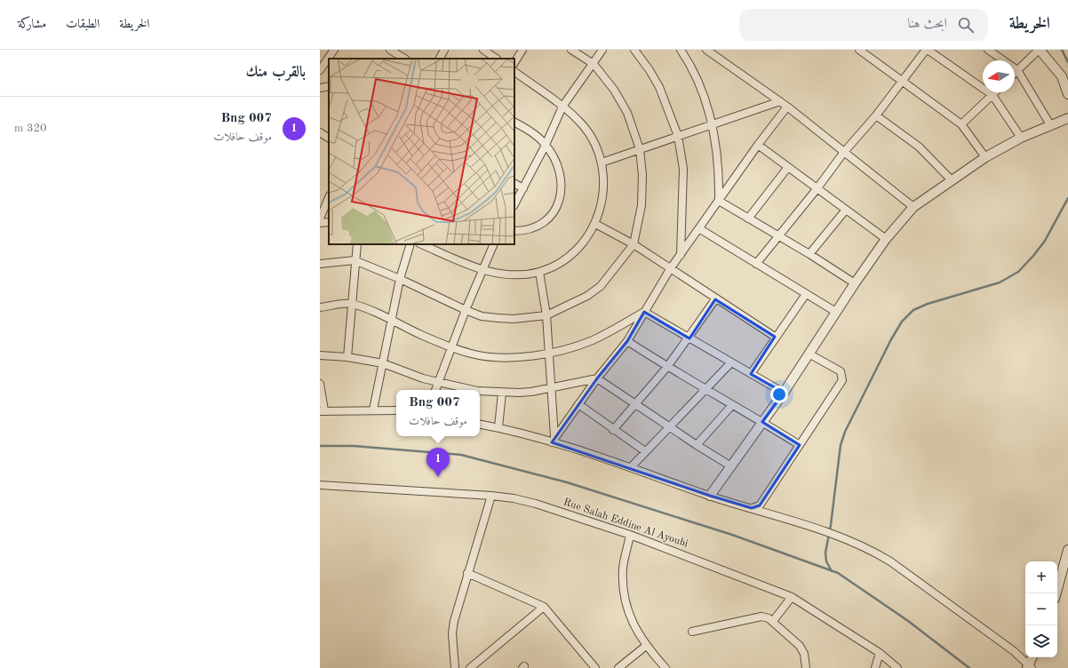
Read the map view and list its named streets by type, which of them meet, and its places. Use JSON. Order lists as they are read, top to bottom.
{
  "streets": {
    "street": ["Rue Salah Eddine Al Ayoubi"]
  },
  "north": "left",
  "page": {
    "header": "الخريطة",
    "search": "ابحث هنا",
    "nav": ["الخريطة", "الطبقات", "مشاركة"],
    "heading": "بالقرب منك",
    "list": [
      {
        "mark": "1",
        "name": "Bng 007",
        "note": "موقف حافلات",
        "value": "320 m"
      }
    ],
    "popup": ["Bng 007", "موقف حافلات"],
    "pins": "1",
    "map_buttons": ["+", "−"]
  }
}
